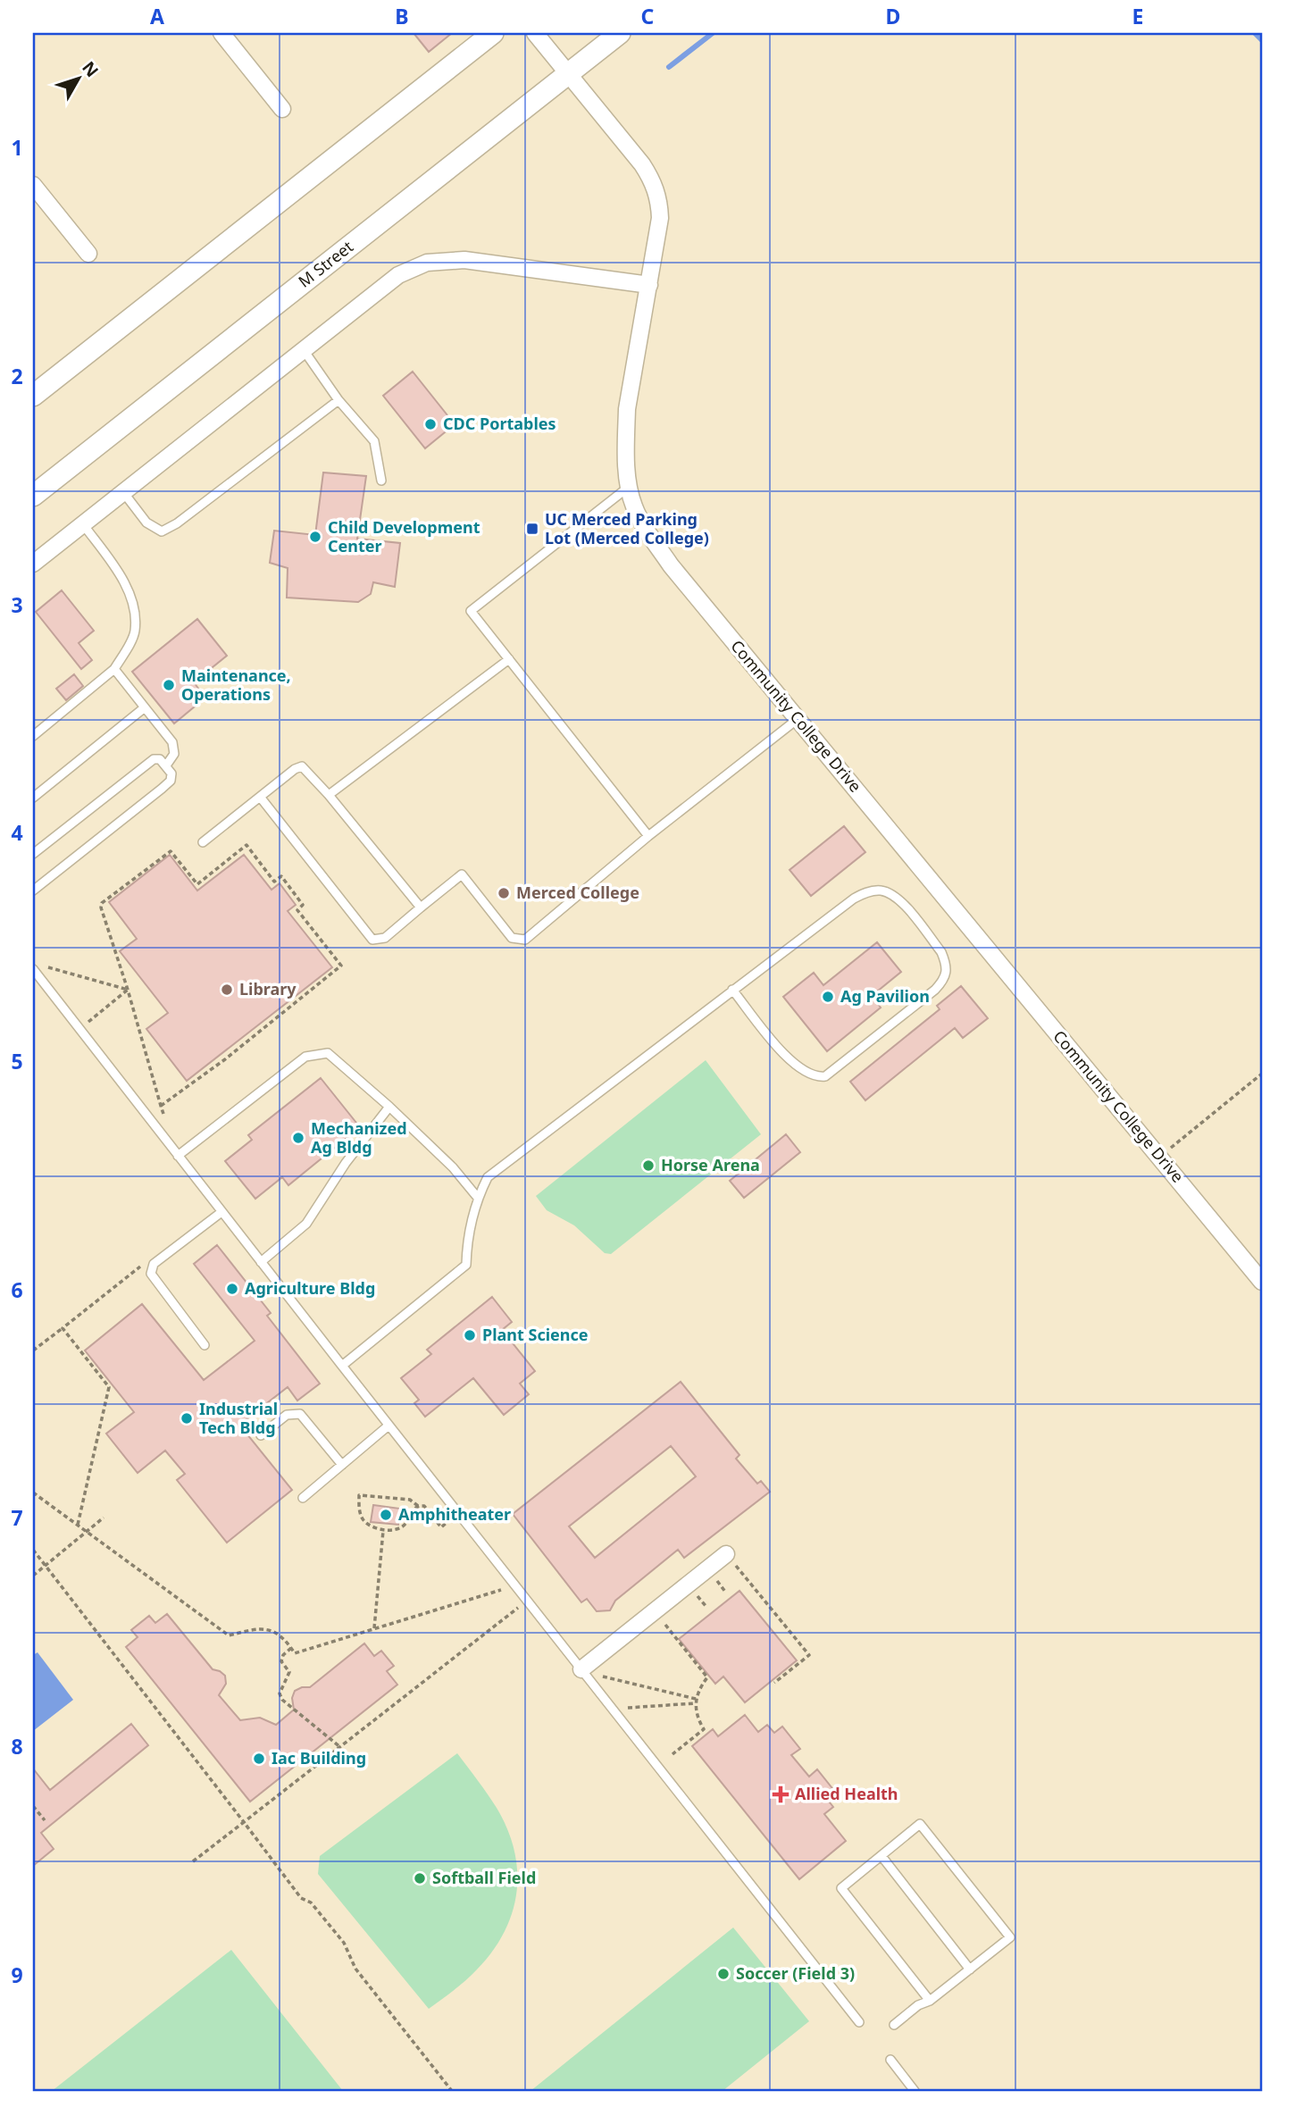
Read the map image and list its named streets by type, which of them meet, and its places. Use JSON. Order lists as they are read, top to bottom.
{
  "streets": {
    "street": ["M Street", "Community College Drive"]
  },
  "crossings": [
    ["M Street", "Community College Drive"]
  ],
  "places": {
    "other": [
      "CDC Portables",
      "Child Development Center",
      "Maintenance, Operations",
      "Merced College",
      "Library",
      "Ag Pavilion",
      "Mechanized Ag Bldg",
      "Horse Arena",
      "Agriculture Bldg",
      "Plant Science",
      "Industrial Tech Bldg",
      "Amphitheater",
      "Iac Building",
      "Softball Field",
      "Soccer (Field 3)"
    ],
    "transit": ["UC Merced Parking Lot (Merced College)"],
    "health": ["Allied Health"]
  },
  "north": "top right",
  "grid": {
    "columns": [
      "A",
      "B",
      "C",
      "D",
      "E"
    ],
    "rows": [
      "1",
      "2",
      "3",
      "4",
      "5",
      "6",
      "7",
      "8",
      "9"
    ]
  }
}
